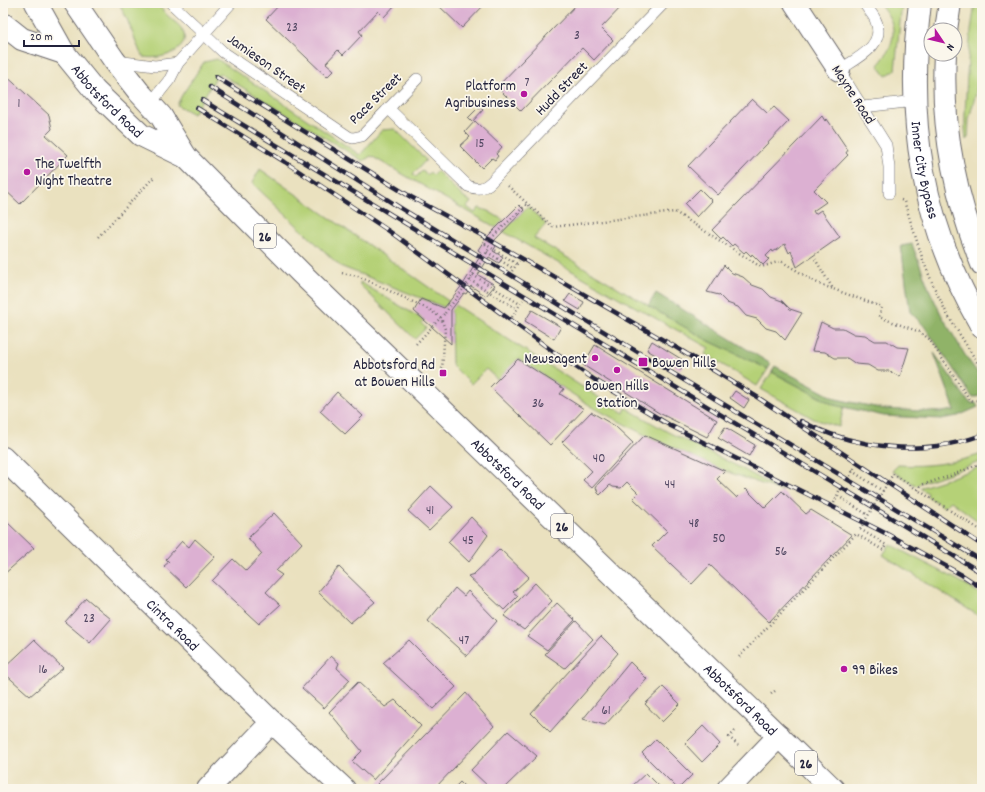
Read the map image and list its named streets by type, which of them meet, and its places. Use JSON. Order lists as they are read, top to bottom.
{
  "streets": {
    "main road": [
      "Mayne Road",
      "Abbotsford Road",
      "Inner City Bypass",
      "26",
      "Cintra Road"
    ],
    "lane": ["Jamieson Street", "Hudd Street", "Pace Street"]
  },
  "crossings": [
    ["Jamieson Street", "Pace Street"],
    ["Hudd Street", "Pace Street"]
  ],
  "places": {
    "other": [
      "Platform Agribusiness",
      "The Twelfth Night Theatre",
      "Newsagent",
      "Bowen Hills Station",
      "99 Bikes"
    ],
    "transit": ["Bowen Hills", "Abbotsford Rd at Bowen Hills"]
  },
  "house_numbers": [
    "23",
    "3",
    "7",
    "1",
    "15",
    "36",
    "40",
    "44",
    "41",
    "48",
    "50",
    "45",
    "56",
    "23",
    "47",
    "16",
    "61"
  ],
  "scale_bar": "20 m",
  "north": "bottom right"
}
